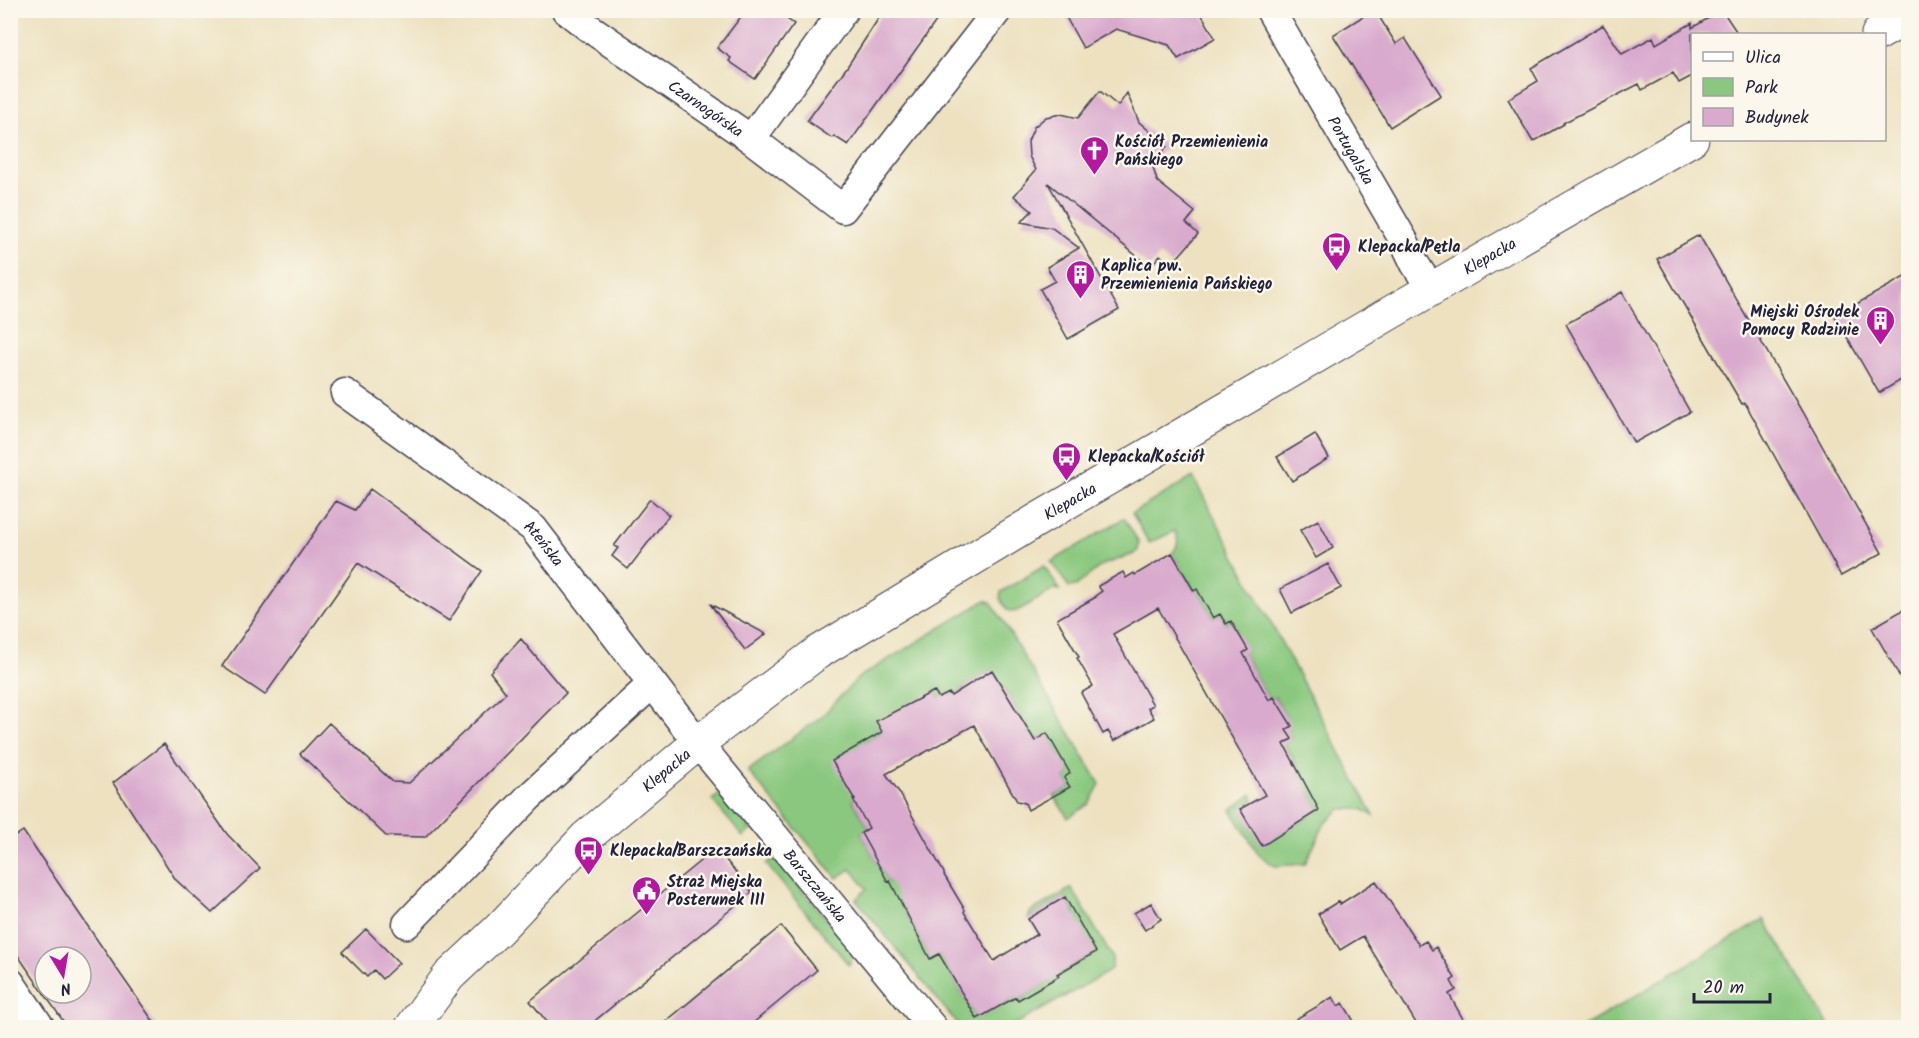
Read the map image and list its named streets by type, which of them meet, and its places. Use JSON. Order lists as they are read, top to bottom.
{
  "streets": {
    "street": [
      "Czarnogórska",
      "Portugalska",
      "Klepacka",
      "Ateńska",
      "Barszczańska"
    ]
  },
  "crossings": [
    ["Portugalska", "Klepacka"],
    ["Klepacka", "Ateńska"],
    ["Klepacka", "Barszczańska"],
    ["Ateńska", "Barszczańska"]
  ],
  "places": {
    "church": ["Kościół Przemienienia Pańskiego"],
    "bus stop": ["Klepacka/Pętla", "Klepacka/Kościół", "Klepacka/Barszczańska"],
    "building": ["Kaplica pw. Przemienienia Pańskiego", "Miejski Ośrodek Pomocy Rodzinie"],
    "public building": ["Straż Miejska Posterunek III"]
  },
  "legend": ["Ulica", "Park", "Budynek"],
  "scale_bar": "20 m",
  "north": "bottom"
}
